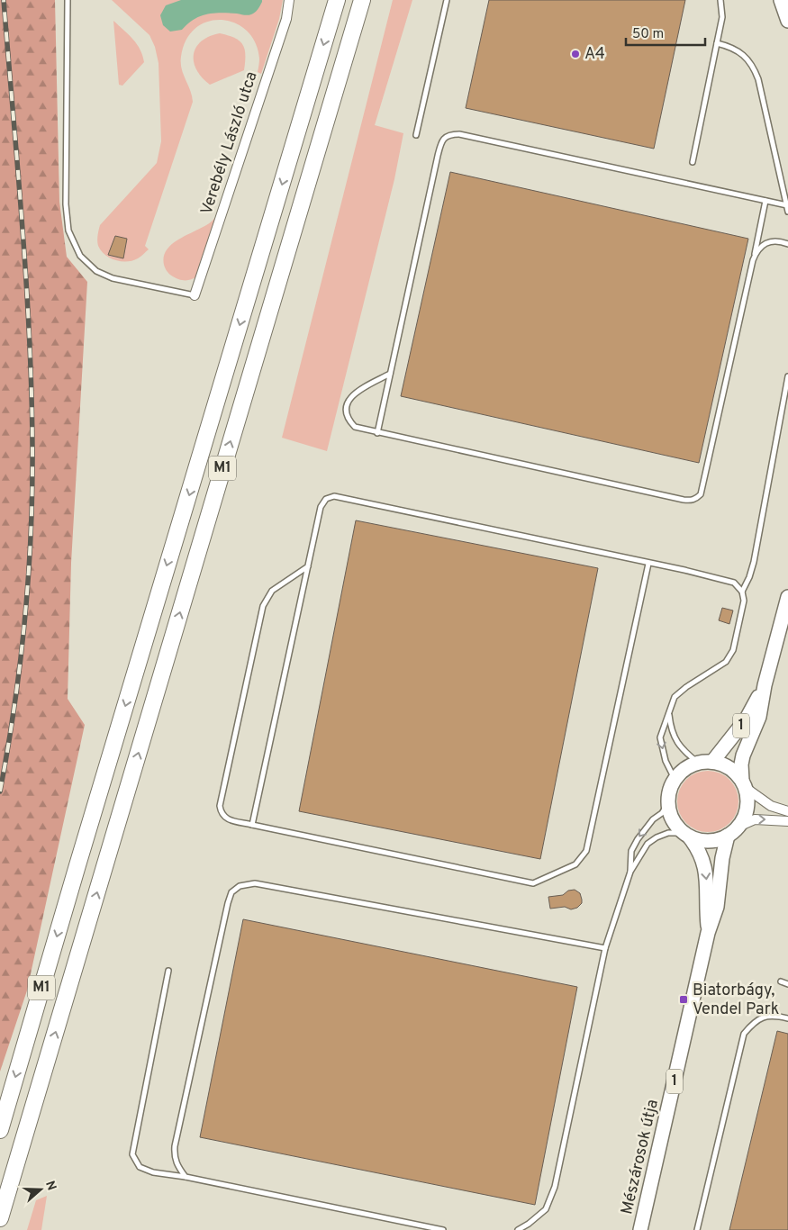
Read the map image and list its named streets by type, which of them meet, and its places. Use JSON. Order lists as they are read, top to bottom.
{
  "streets": {
    "highway": ["M1"],
    "main road": ["1", "Mészárosok útja"],
    "street": ["Verebély László utca"]
  },
  "places": {
    "other": ["A4"],
    "transit": ["Biatorbágy, Vendel Park"]
  },
  "scale_bar": "50 m",
  "north": "right"
}
